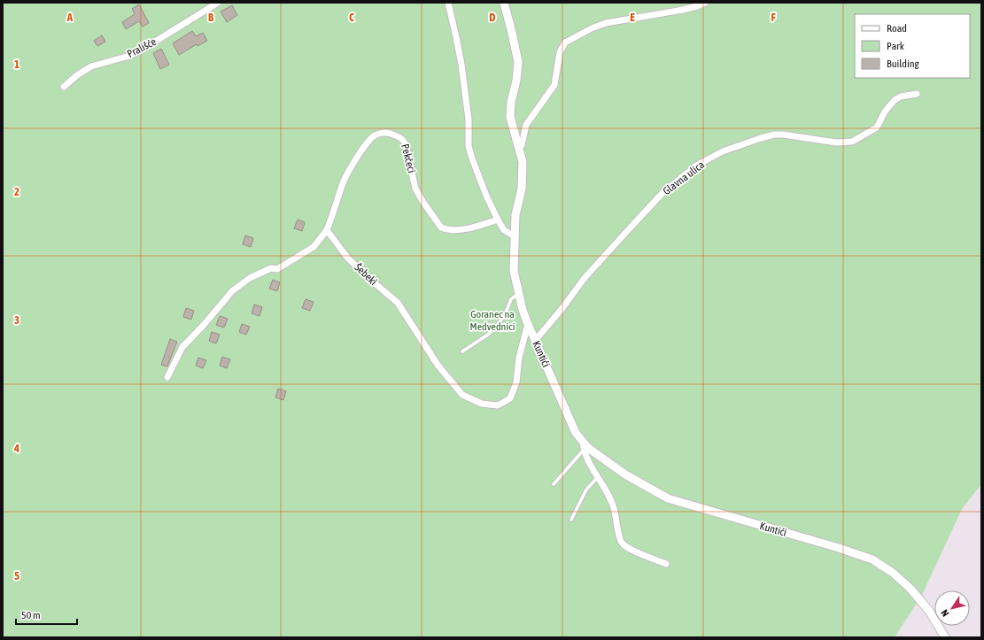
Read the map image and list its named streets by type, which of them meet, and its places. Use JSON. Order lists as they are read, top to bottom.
{
  "streets": {
    "street": [
      "Prališće",
      "Pekčeci",
      "Glavna ulica",
      "Šebeki",
      "Kuntići"
    ]
  },
  "crossings": [
    ["Pekčeci", "Šebeki"],
    ["Glavna ulica", "Kuntići"],
    ["Šebeki", "Kuntići"]
  ],
  "parks": ["Goranec na Medvednici"],
  "legend": ["Road", "Park", "Building"],
  "scale_bar": "50 m",
  "north": "bottom left",
  "grid": {
    "columns": [
      "A",
      "B",
      "C",
      "D",
      "E",
      "F"
    ],
    "rows": [
      "1",
      "2",
      "3",
      "4",
      "5"
    ]
  }
}
